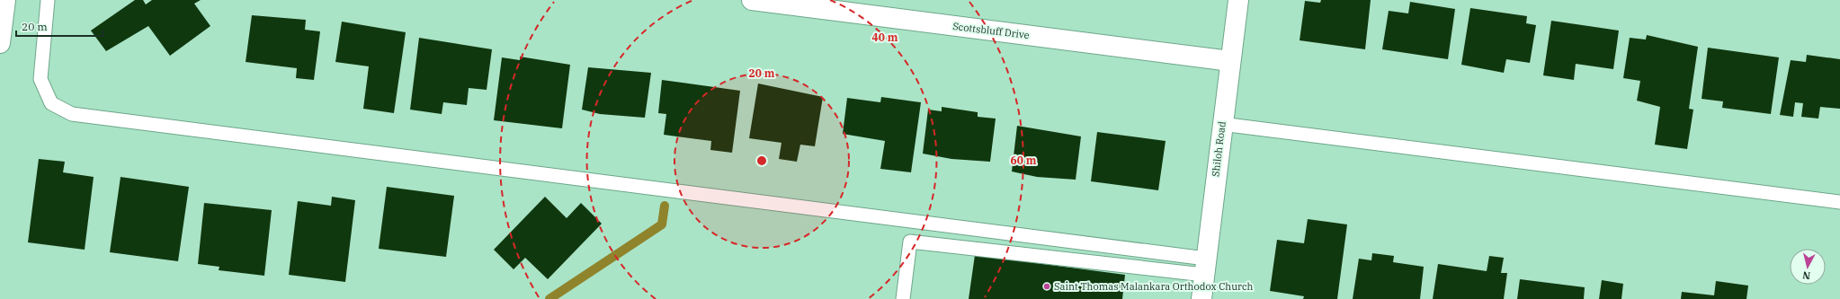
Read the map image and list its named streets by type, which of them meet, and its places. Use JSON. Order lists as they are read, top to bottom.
{
  "streets": {
    "street": ["Scottsbluff Drive", "Shiloh Road"]
  },
  "crossings": [
    ["Scottsbluff Drive", "Shiloh Road"]
  ],
  "places": ["Saint Thomas Malankara Orthodox Church"],
  "scale_bar": "20 m",
  "north": "bottom",
  "rings": ["40 m", "20 m", "60 m"]
}
